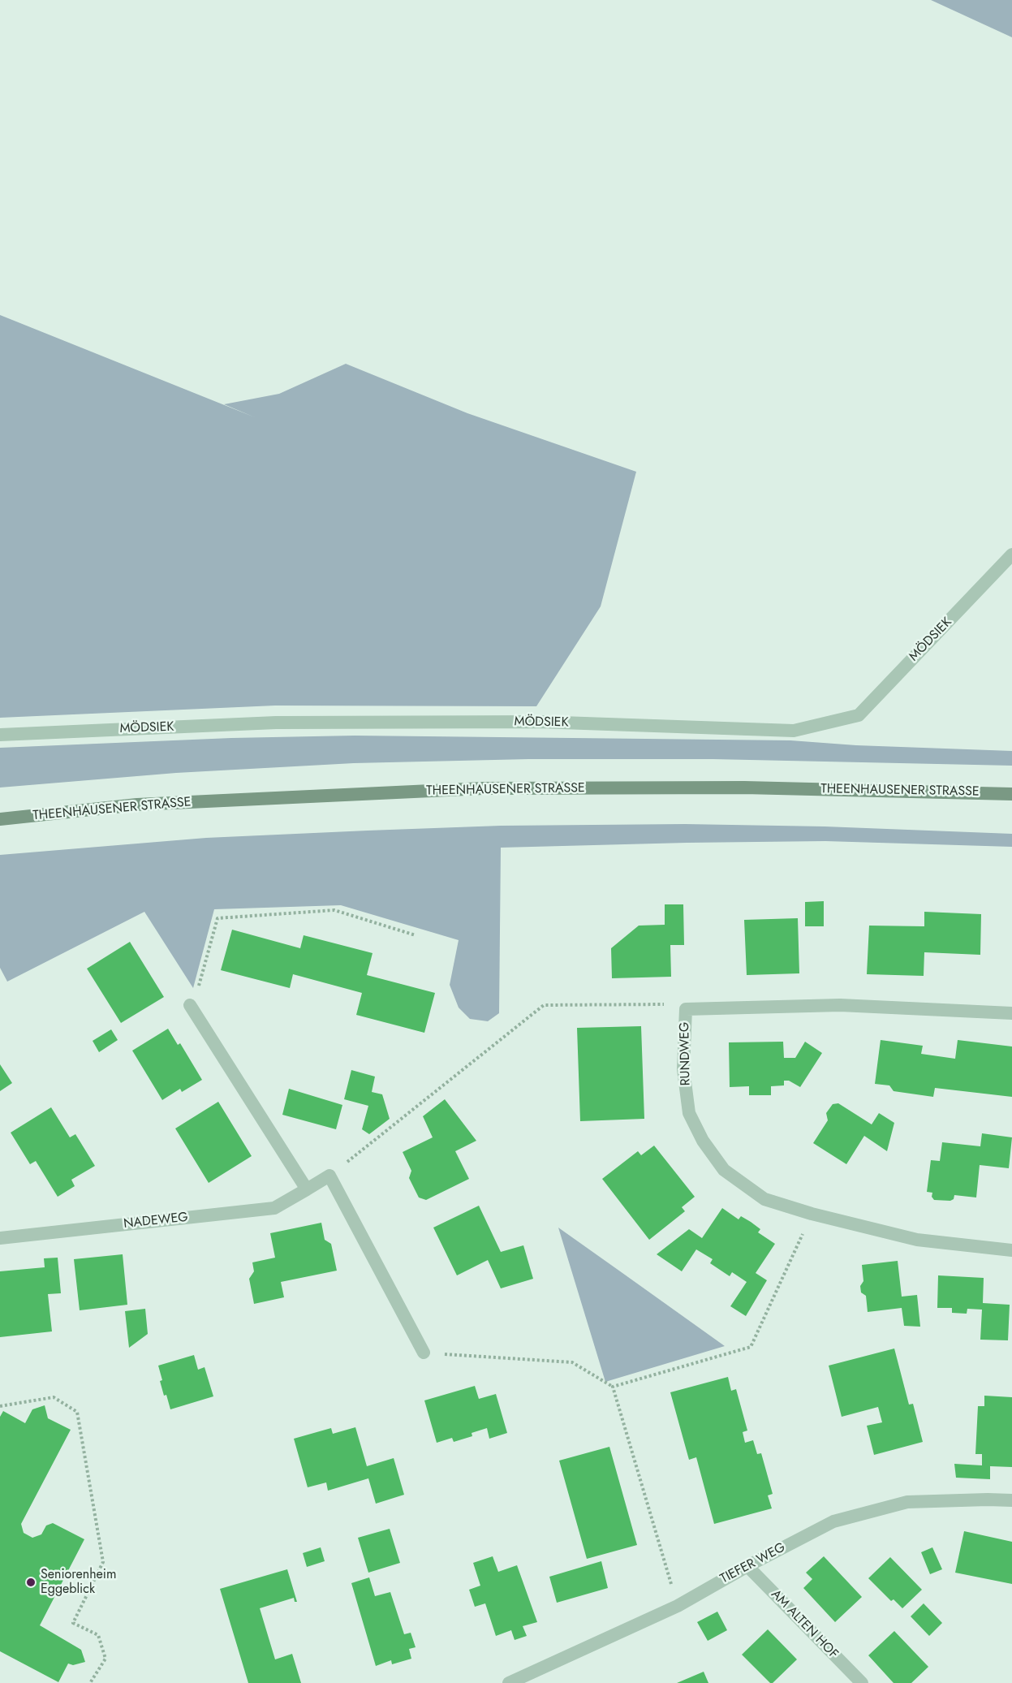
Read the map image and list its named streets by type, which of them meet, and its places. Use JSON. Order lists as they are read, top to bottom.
{
  "streets": {
    "main road": ["THEENHAUSENER STRASSE"],
    "street": [
      "MÖDSIEK",
      "RUNDWEG",
      "NADEWEG",
      "TIEFER WEG",
      "AM ALTEN HOF"
    ]
  },
  "crossings": [
    ["TIEFER WEG", "AM ALTEN HOF"]
  ],
  "places": ["Seniorenheim Eggeblick"]
}
